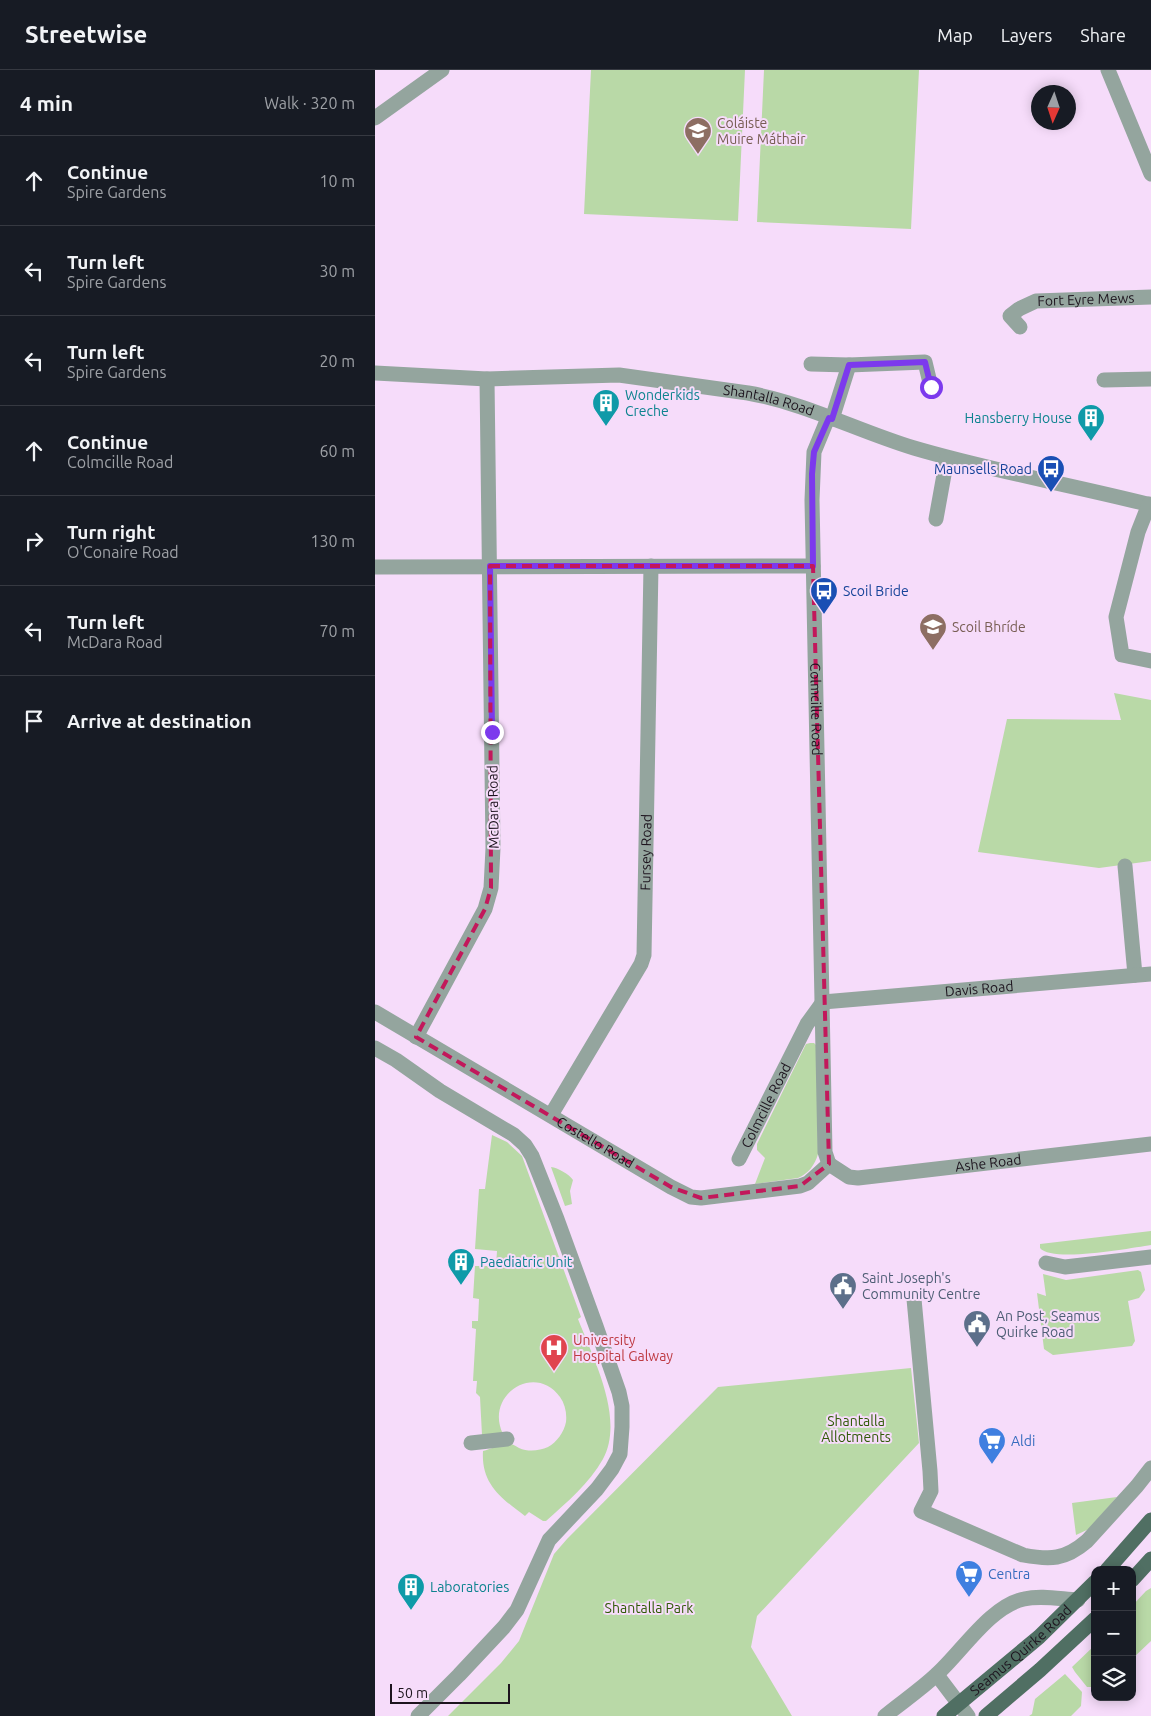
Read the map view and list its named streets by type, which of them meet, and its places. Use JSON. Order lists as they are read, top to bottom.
{
  "streets": {
    "main road": ["Seamus Quirke Road"],
    "street": [
      "Fort Eyre Mews",
      "Shantalla Road",
      "Colmcille Road",
      "McDara Road",
      "Fursey Road",
      "Davis Road",
      "Costello Road",
      "Ashe Road"
    ]
  },
  "crossings": [
    ["Shantalla Road", "Colmcille Road"],
    ["Shantalla Road", "McDara Road"],
    ["Colmcille Road", "Davis Road"],
    ["Colmcille Road", "Costello Road"],
    ["Colmcille Road", "Ashe Road"],
    ["McDara Road", "Costello Road"],
    ["Fursey Road", "Costello Road"],
    ["Costello Road", "Ashe Road"]
  ],
  "parks": ["Shantalla Allotments", "Shantalla Park"],
  "places": {
    "school or university": ["Coláiste Muire Máthair", "Scoil Bhríde"],
    "building": [
      "Wonderkids Creche",
      "Hansberry House",
      "Paediatric Unit",
      "Laboratories"
    ],
    "bus stop": ["Maunsells Road", "Scoil Bride"],
    "public building": ["Saint Joseph's Community Centre", "An Post, Seamus Quirke Road"],
    "hospital": ["University Hospital Galway"],
    "supermarket": ["Aldi", "Centra"]
  },
  "scale_bar": "50 m",
  "north": "bottom",
  "page": {
    "header": "Streetwise",
    "nav": ["Map", "Layers", "Share"],
    "heading": ["4 min", "Walk · 320 m"],
    "list": [
      ["Continue", "Spire Gardens", "10 m"],
      ["Turn left", "Spire Gardens", "30 m"],
      ["Turn left", "Spire Gardens", "20 m"],
      ["Continue", "Colmcille Road", "60 m"],
      ["Turn right", "O'Conaire Road", "130 m"],
      ["Turn left", "McDara Road", "70 m"],
      "Arrive at destination"
    ],
    "map_buttons": ["+", "−"],
    "scale": "50 m"
  }
}
